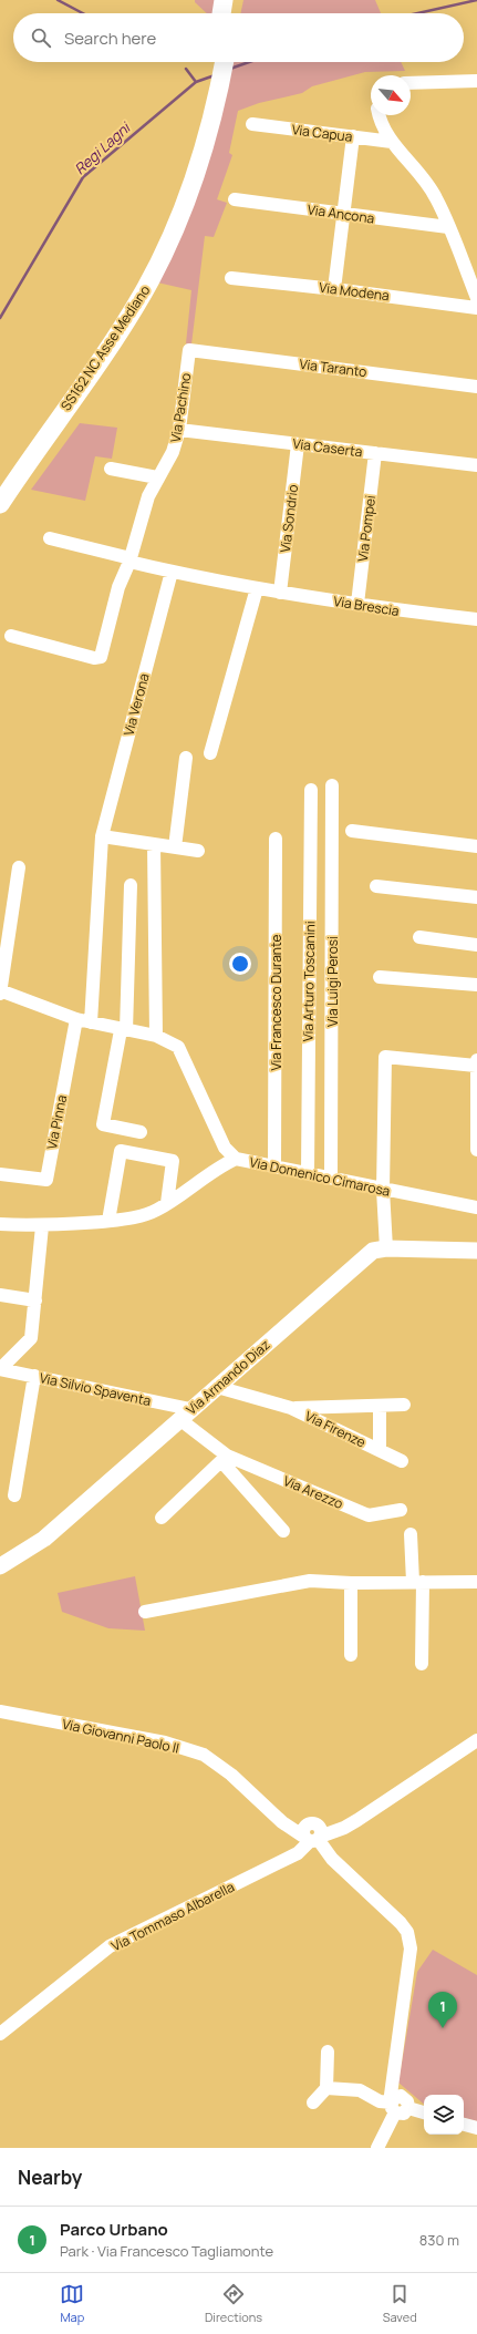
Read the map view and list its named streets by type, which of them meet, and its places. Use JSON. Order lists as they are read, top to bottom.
{
  "streets": {
    "highway": ["SS162 NC Asse Mediano"],
    "main road": ["Via Armando Diaz"],
    "street": [
      "Via Capua",
      "Via Ancona",
      "Via Modena",
      "Via Taranto",
      "Via Pachino",
      "Via Caserta",
      "Via Sondrio",
      "Via Pompei",
      "Via Brescia",
      "Via Verona",
      "Via Arturo Toscanini",
      "Via Luigi Perosi",
      "Via Francesco Durante",
      "Via Pinna",
      "Via Domenico Cimarosa",
      "Via Silvio Spaventa",
      "Via Firenze",
      "Via Arezzo",
      "Via Giovanni Paolo II",
      "Via Tommaso Albarella"
    ]
  },
  "crossings": [
    ["Via Taranto", "Via Pachino"],
    ["Via Pachino", "Via Caserta"],
    ["Via Pachino", "Via Brescia"],
    ["Via Caserta", "Via Sondrio"],
    ["Via Caserta", "Via Pompei"],
    ["Via Sondrio", "Via Brescia"],
    ["Via Pompei", "Via Brescia"],
    ["Via Brescia", "Via Verona"],
    ["Via Verona", "Via Domenico Cimarosa"],
    ["Via Arturo Toscanini", "Via Domenico Cimarosa"],
    ["Via Luigi Perosi", "Via Domenico Cimarosa"],
    ["Via Francesco Durante", "Via Domenico Cimarosa"],
    ["Via Pinna", "Via Domenico Cimarosa"],
    ["Via Armando Diaz", "Via Silvio Spaventa"],
    ["Via Armando Diaz", "Via Firenze"],
    ["Via Armando Diaz", "Via Arezzo"],
    ["Via Silvio Spaventa", "Via Arezzo"],
    ["Via Giovanni Paolo II", "Via Tommaso Albarella"]
  ],
  "water": ["Regi Lagni"],
  "north": "bottom right",
  "page": {
    "search": "Search here",
    "pins": "1",
    "heading": "Nearby",
    "list": [
      {
        "mark": "1",
        "name": "Parco Urbano",
        "note": "Park · Via Francesco Tagliamonte",
        "value": "830 m"
      }
    ],
    "nav": ["Map", "Directions", "Saved"]
  }
}
